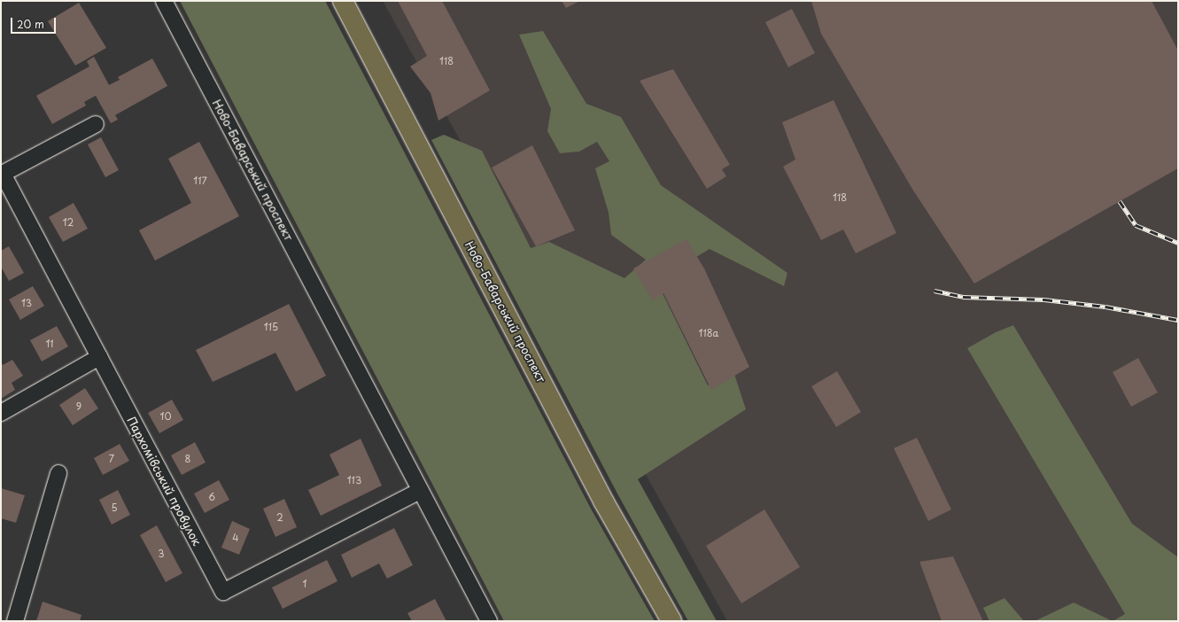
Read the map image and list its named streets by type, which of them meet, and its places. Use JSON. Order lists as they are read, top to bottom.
{
  "streets": {
    "main road": ["Ново-Баварський проспект"],
    "street": ["Пархомівський провулок"]
  },
  "crossings": [
    ["Ново-Баварський проспект", "Пархомівський провулок"]
  ],
  "house_numbers": [
    "118",
    "117",
    "118",
    "12",
    "13",
    "115",
    "118а",
    "11",
    "9",
    "10",
    "7",
    "8",
    "113",
    "6",
    "5",
    "2",
    "4",
    "3",
    "1"
  ],
  "scale_bar": "20 m"
}
